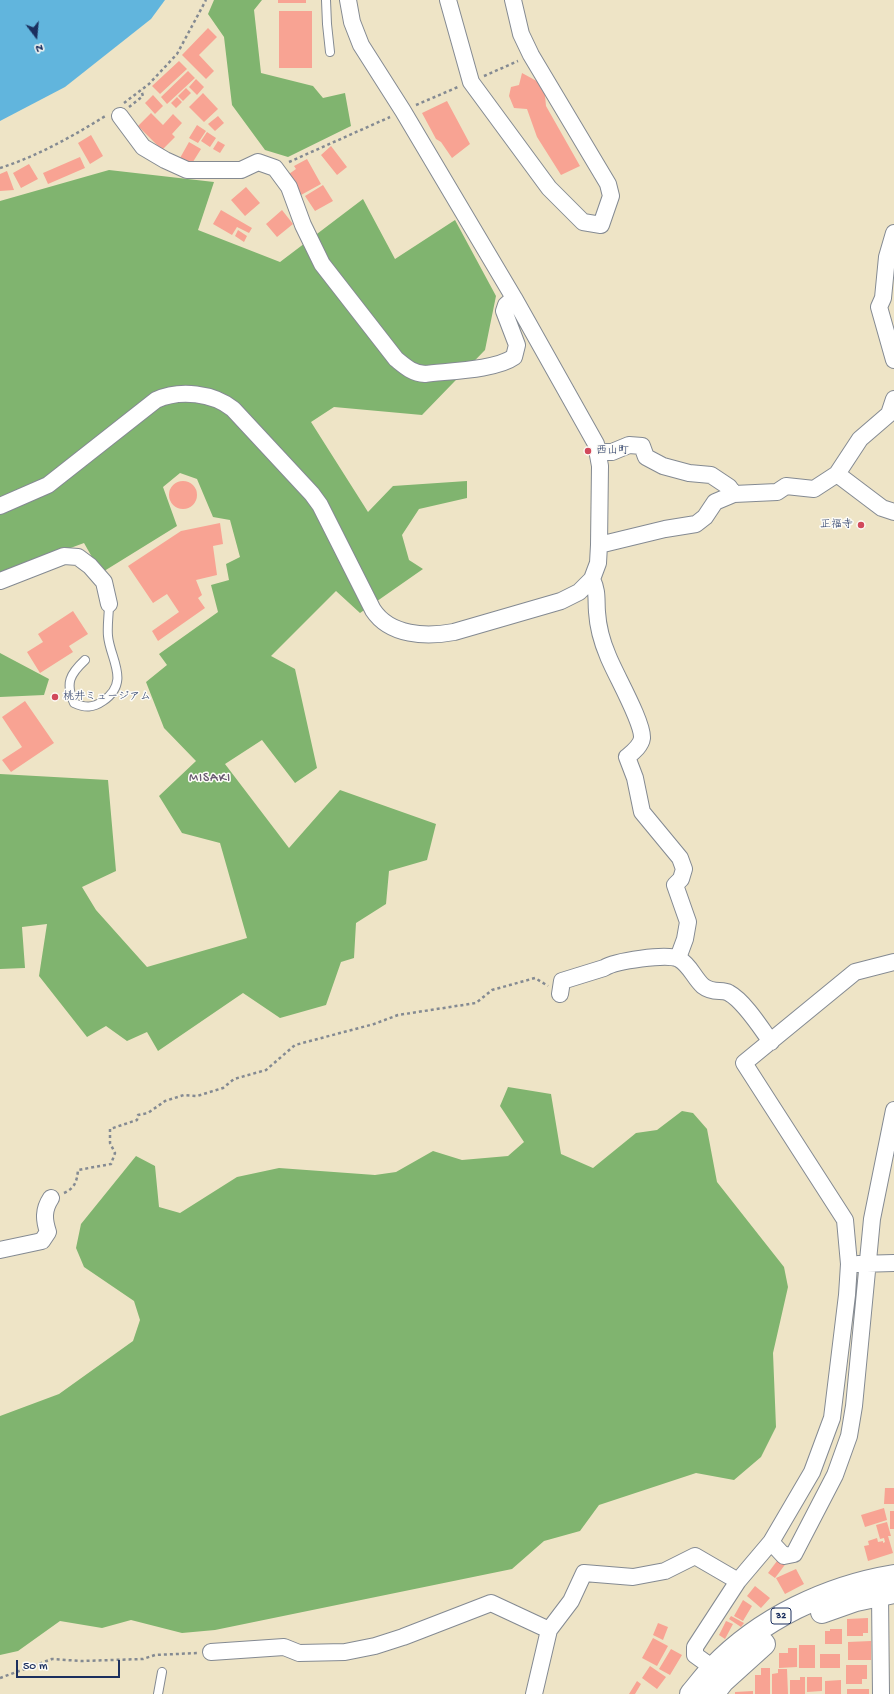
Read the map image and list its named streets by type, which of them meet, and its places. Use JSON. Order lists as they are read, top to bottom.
{
  "streets": {
    "main road": ["32"]
  },
  "districts": ["MISAKI"],
  "places": ["西山町", "正福寺", "桃井ミュージアム"],
  "scale_bar": "50 m",
  "north": "bottom"
}
